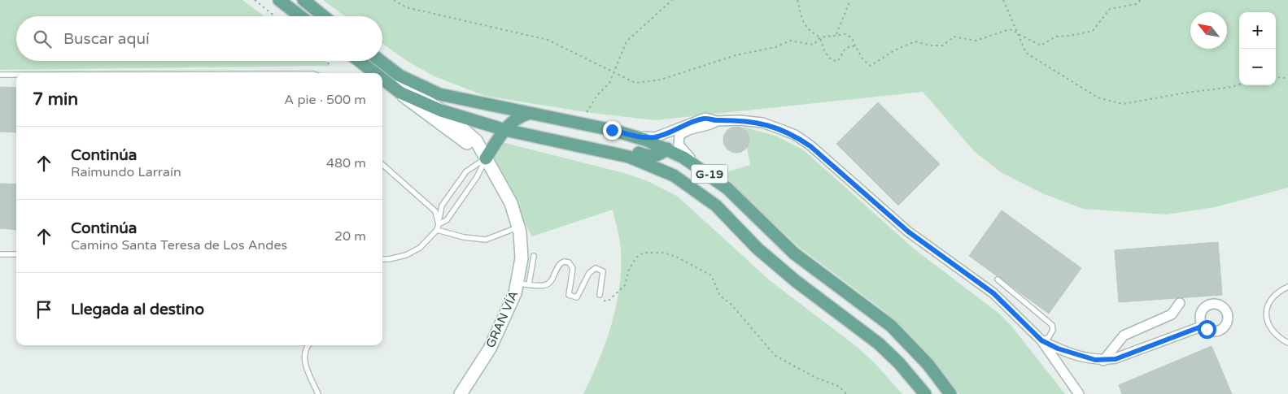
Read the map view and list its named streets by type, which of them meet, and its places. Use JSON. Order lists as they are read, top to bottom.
{
  "streets": {
    "main road": ["G-19", "GRAN VÍA"]
  },
  "crossings": [
    ["G-19", "GRAN VÍA"]
  ],
  "north": "top left",
  "page": {
    "map_buttons": ["+", "−"],
    "search": "Buscar aquí",
    "heading": ["7 min", "A pie · 500 m"],
    "list": [
      ["Continúa", "Raimundo Larraín", "480 m"],
      ["Continúa", "Camino Santa Teresa de Los Andes", "20 m"],
      "Llegada al destino"
    ]
  }
}
